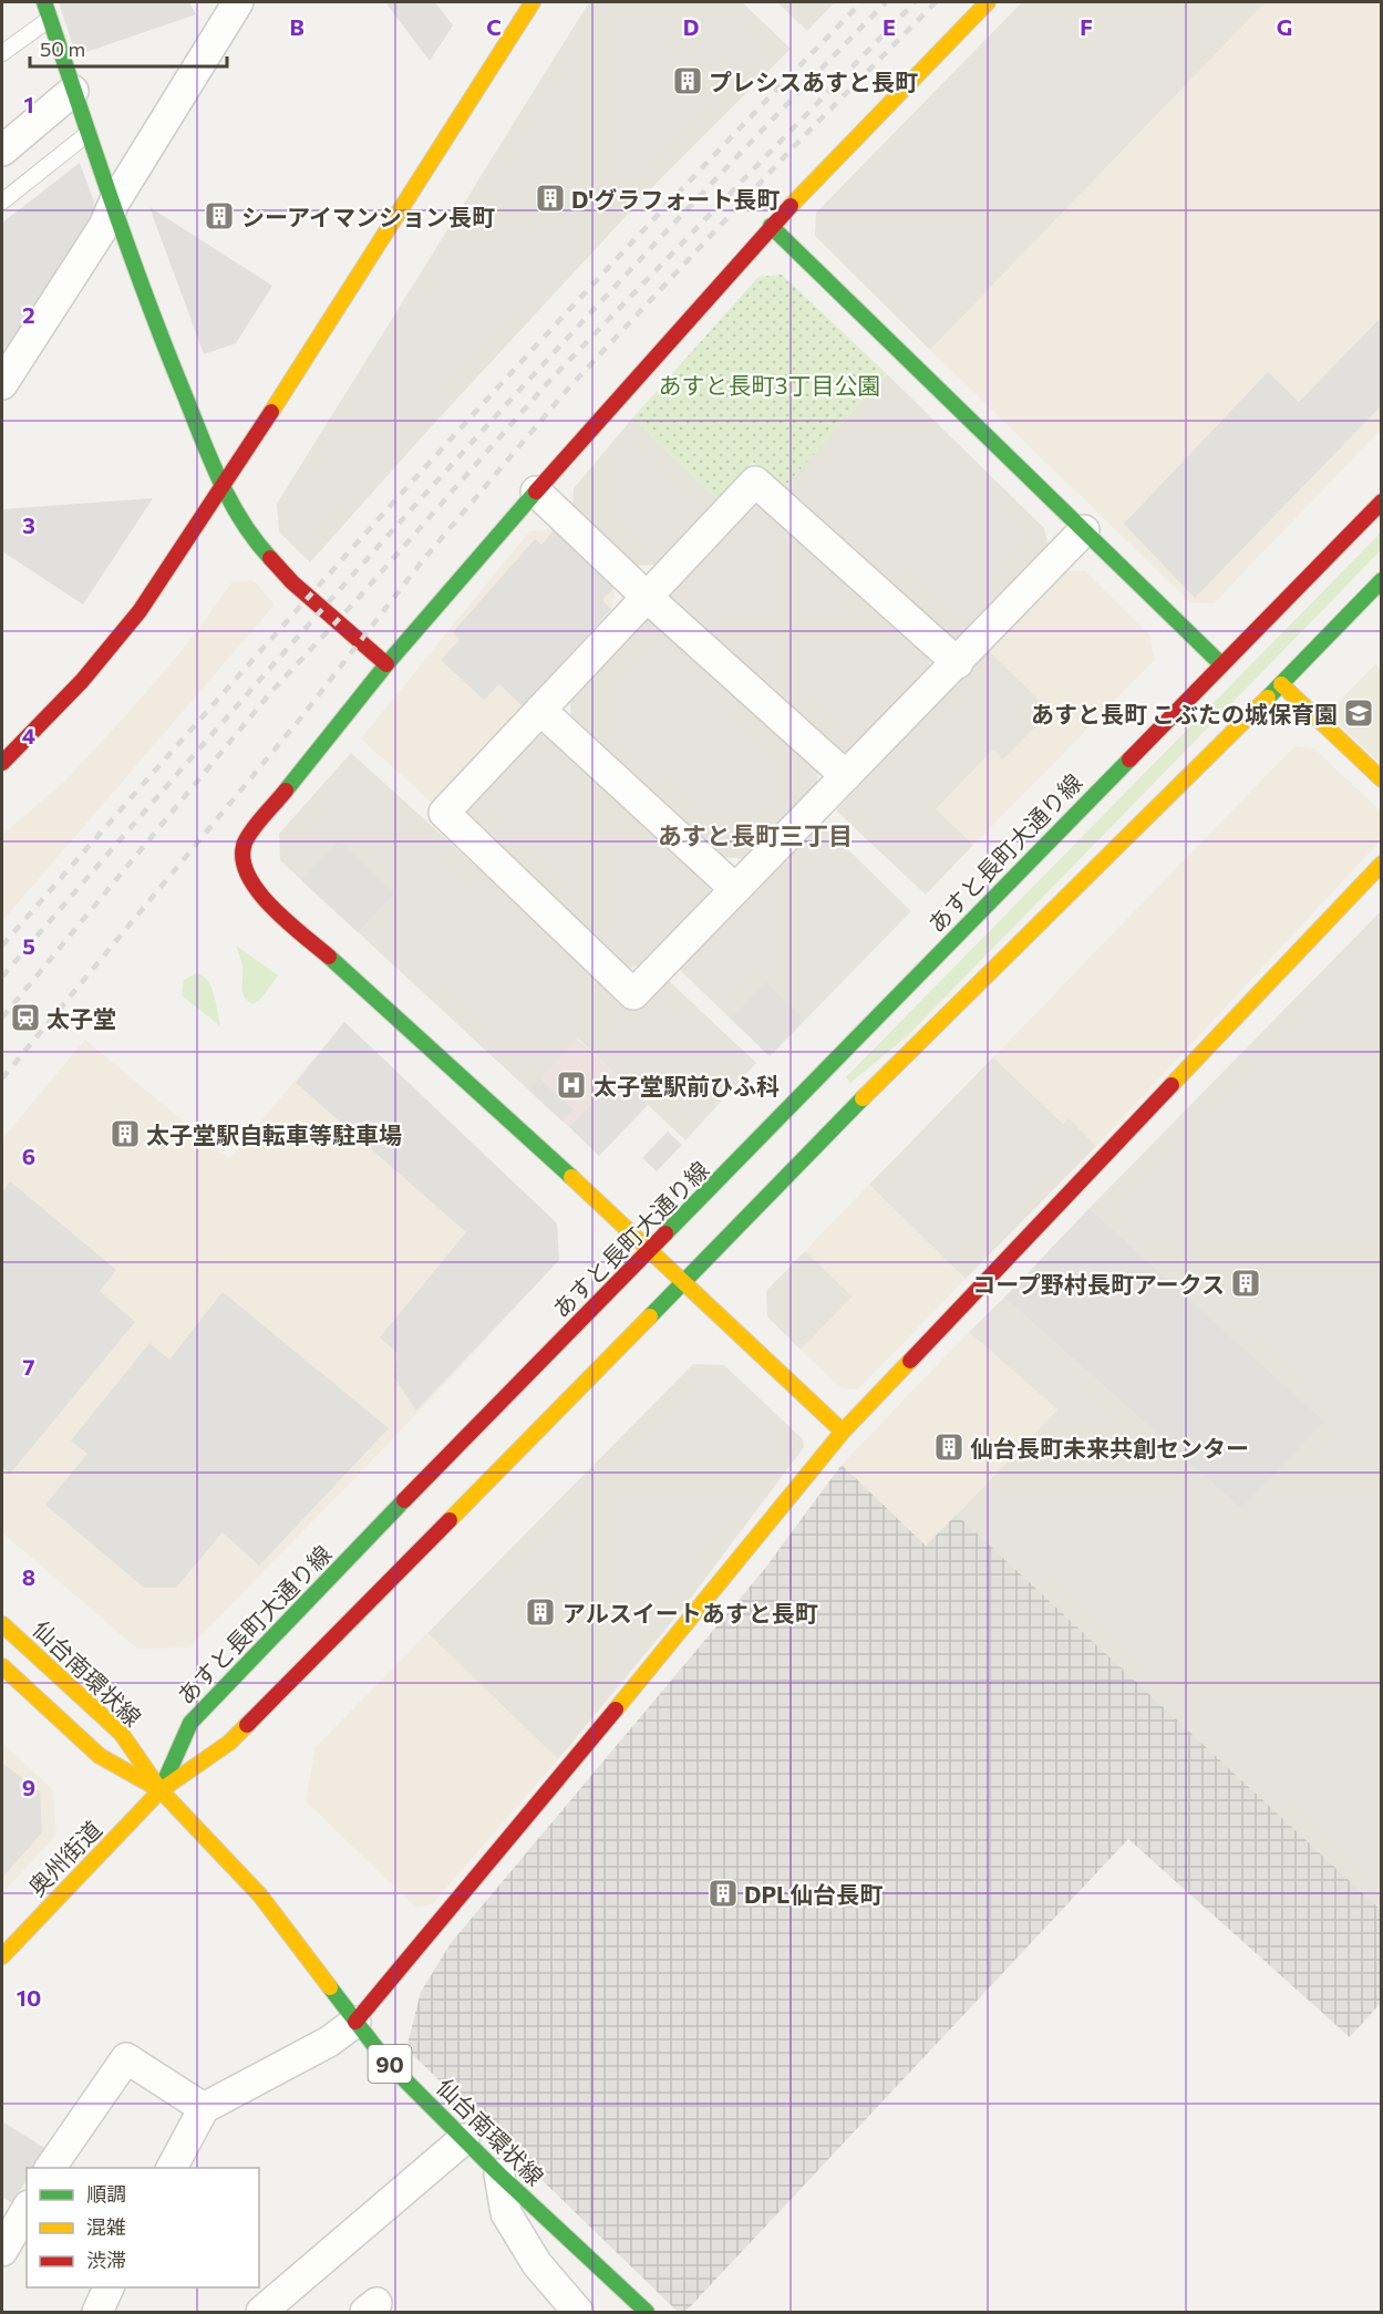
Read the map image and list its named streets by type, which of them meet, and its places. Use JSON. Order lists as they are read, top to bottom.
{
  "streets": {
    "street": [
      "あすと長町大通り線",
      "仙台南環状線",
      "奥州街道",
      "90"
    ]
  },
  "crossings": [
    ["あすと長町大通り線", "仙台南環状線"],
    ["あすと長町大通り線", "奥州街道"],
    ["仙台南環状線", "奥州街道"]
  ],
  "districts": ["あすと長町三丁目"],
  "parks": ["あすと長町3丁目公園"],
  "places": {
    "building": [
      "プレシスあすと長町",
      "D'グラフォート長町",
      "シーアイマンション長町",
      "太子堂駅自転車等駐車場",
      "コープ野村長町アークス",
      "仙台長町未来共創センター",
      "アルスイートあすと長町",
      "DPL仙台長町"
    ],
    "school or university": ["あすと長町 こぶたの城保育園"],
    "station": ["太子堂"],
    "hospital": ["太子堂駅前ひふ科"]
  },
  "legend": ["順調", "混雑", "渋滞"],
  "scale_bar": "50 m",
  "grid": {
    "columns": [
      "B",
      "C",
      "D",
      "E",
      "F",
      "G"
    ],
    "rows": [
      "1",
      "2",
      "3",
      "4",
      "5",
      "6",
      "7",
      "8",
      "9",
      "10"
    ]
  }
}
